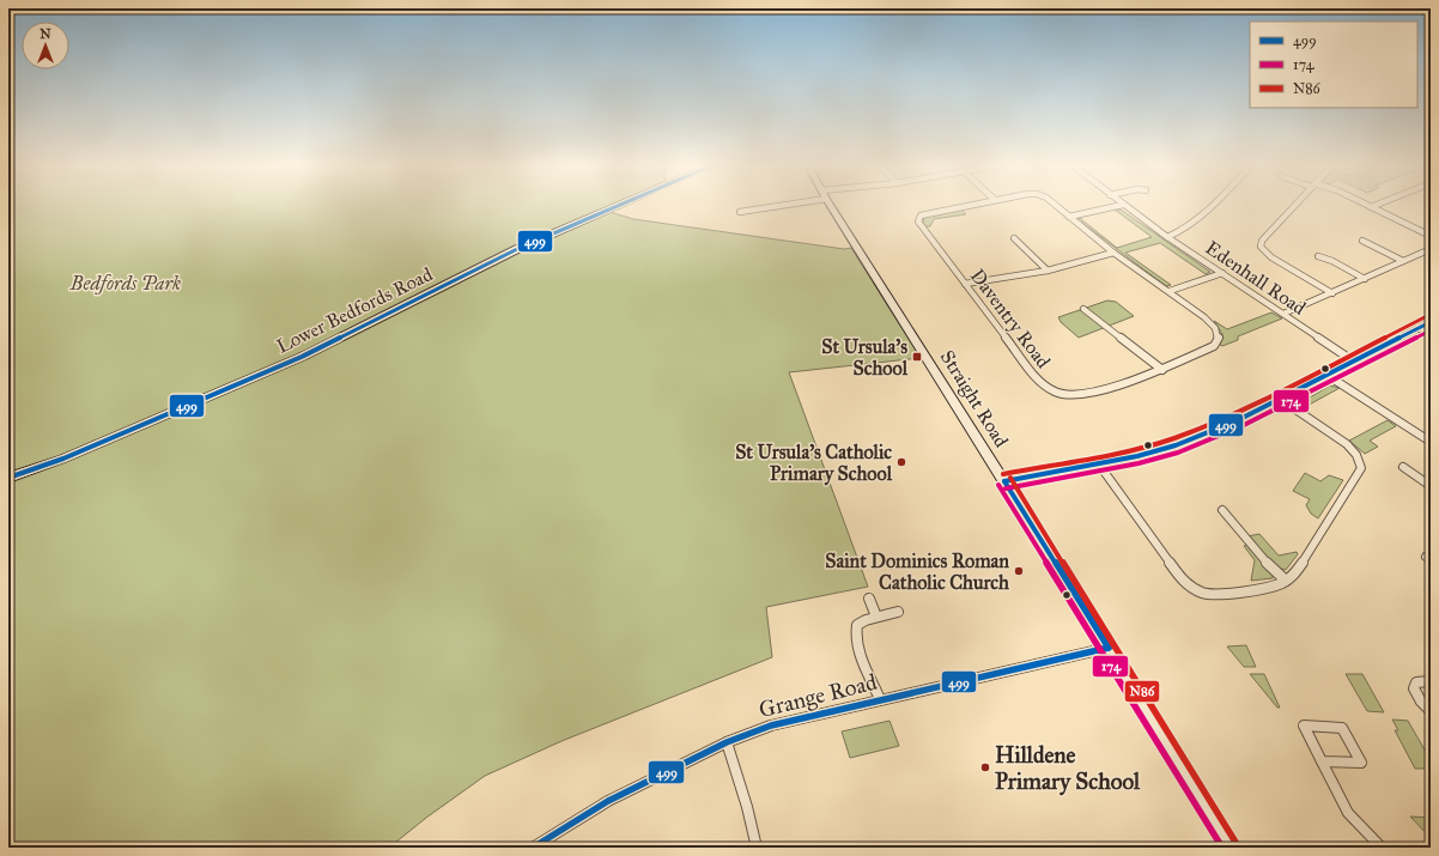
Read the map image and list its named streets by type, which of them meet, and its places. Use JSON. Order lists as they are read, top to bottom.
{
  "streets": {
    "street": [
      "Edenhall Road",
      "Lower Bedfords Road",
      "Daventry Road",
      "Straight Road",
      "Grange Road"
    ]
  },
  "crossings": [
    ["Straight Road", "Grange Road"]
  ],
  "parks": ["Bedfords Park"],
  "places": {
    "transit": ["St Ursula's School"],
    "other": ["St Ursula's Catholic Primary School", "Saint Dominics Roman Catholic Church", "Hilldene Primary School"]
  },
  "lines": ["transit line 499", "transit line N86", "transit line 174"],
  "legend": ["499", "174", "N86"],
  "north": "top"
}
